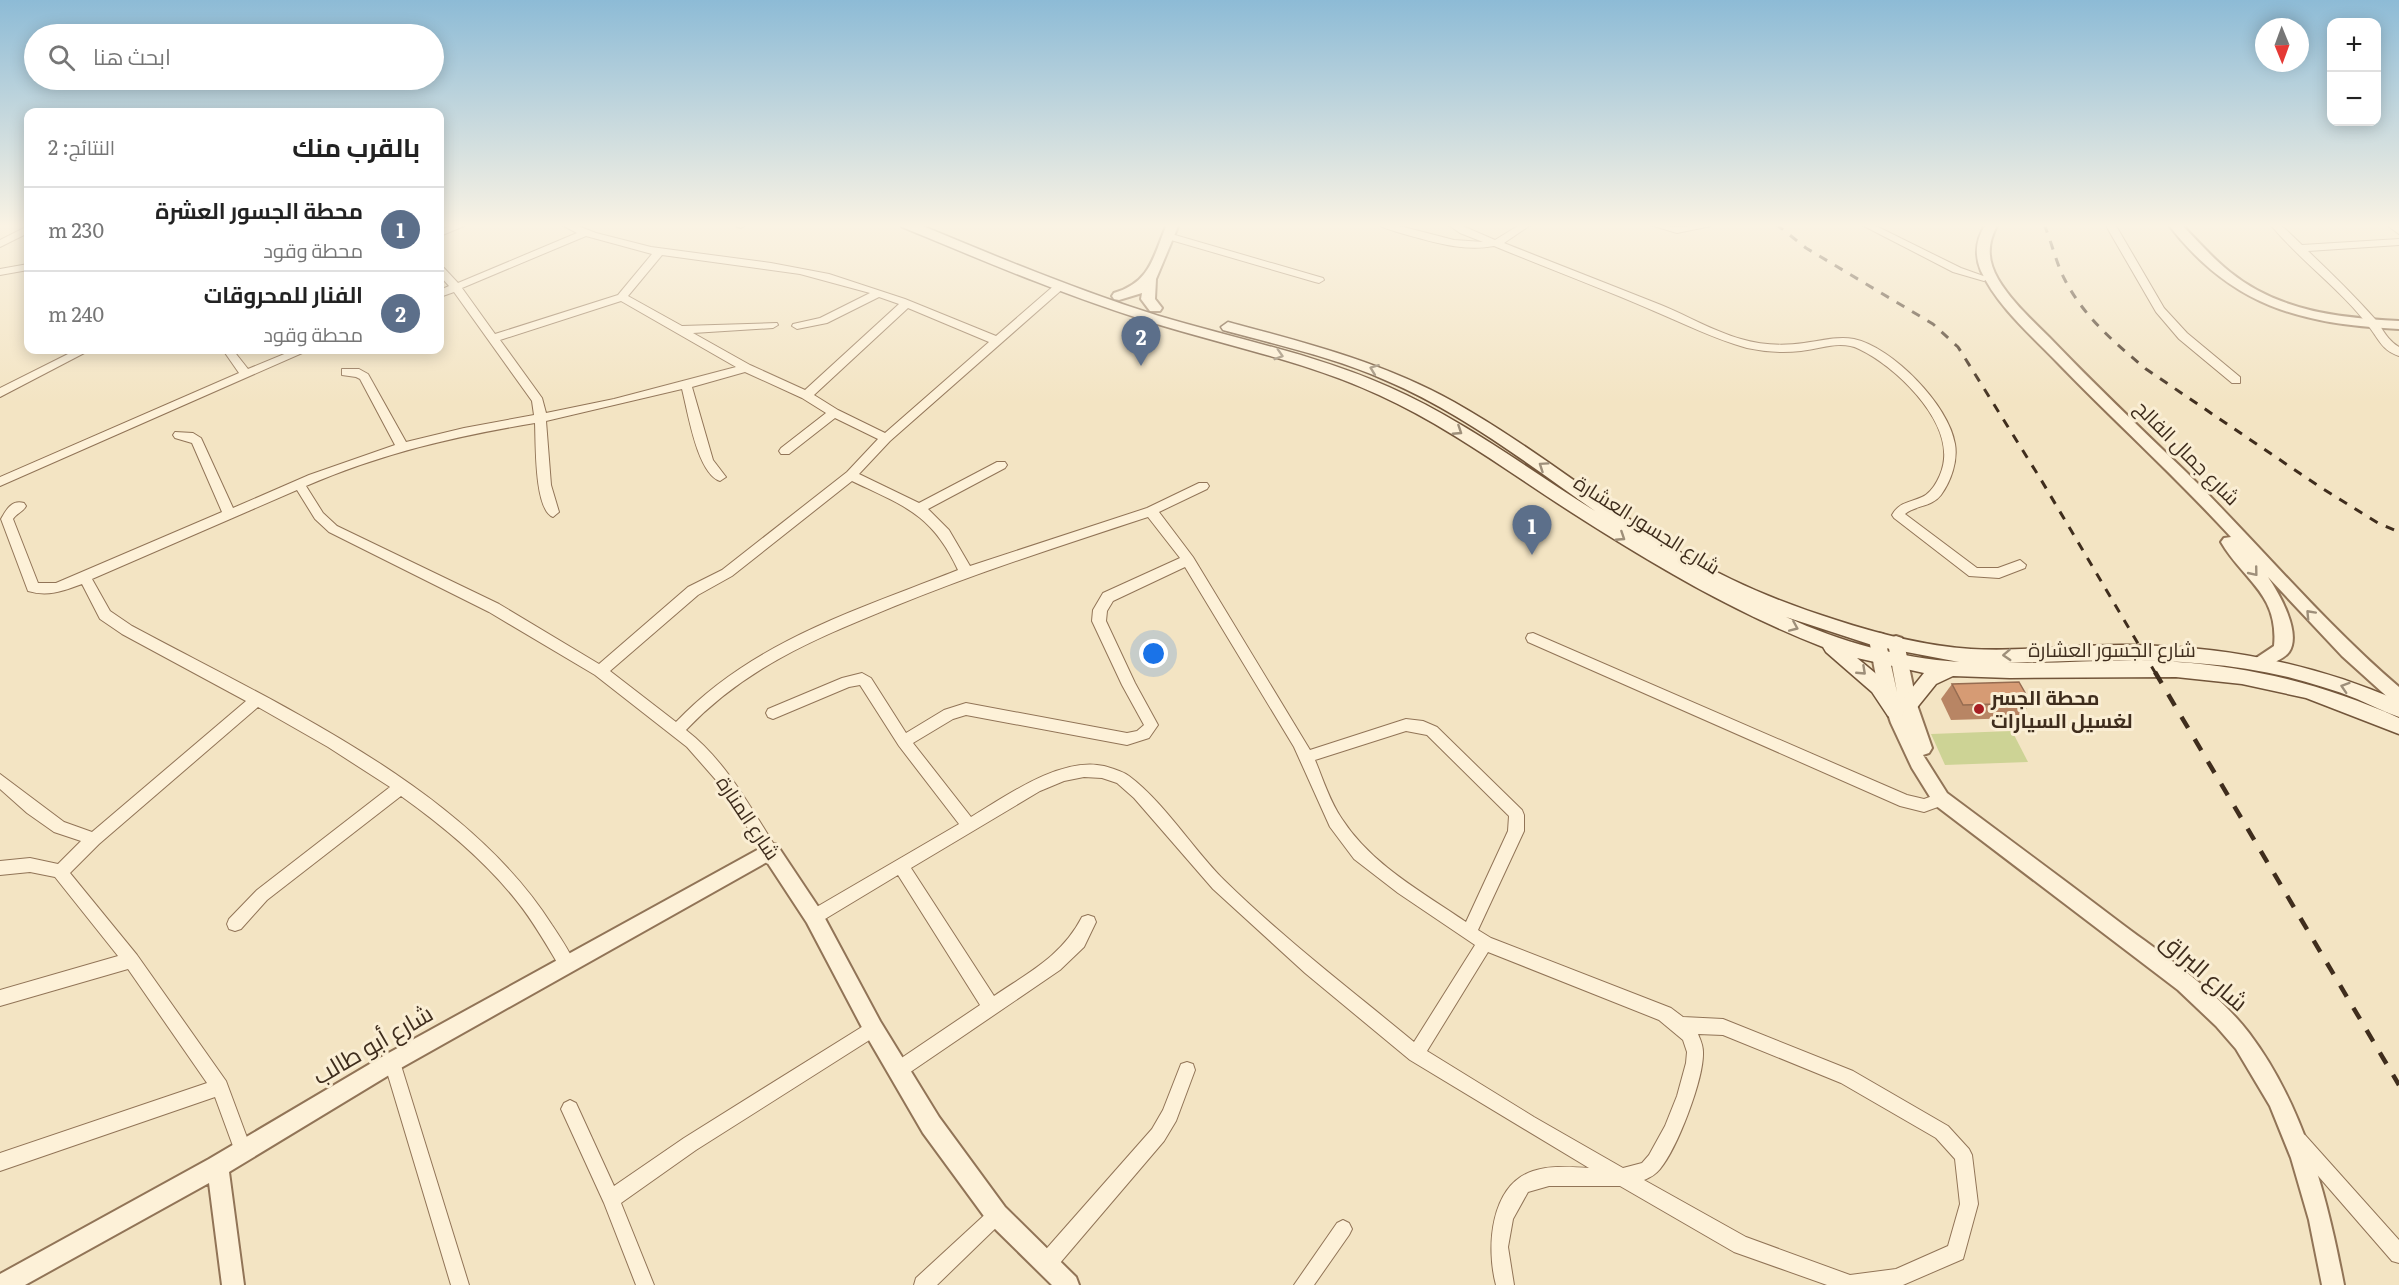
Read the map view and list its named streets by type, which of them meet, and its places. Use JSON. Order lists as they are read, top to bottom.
{
  "streets": {
    "main road": ["شارع الجسور العشارة"],
    "street": [
      "شارع جمال الفالح",
      "شارع المنارة",
      "شارع البراق",
      "شارع أبو طالب"
    ]
  },
  "crossings": [
    ["شارع جمال الفالح", "شارع الجسور العشارة"],
    ["شارع الجسور العشارة", "شارع البراق"],
    ["شارع المنارة", "شارع أبو طالب"]
  ],
  "places": ["محطة الجسر لغسيل السيارات"],
  "north": "bottom",
  "page": {
    "map_buttons": ["+", "−"],
    "search": "ابحث هنا",
    "heading": ["بالقرب منك", "النتائج: 2"],
    "list": [
      {
        "mark": "1",
        "name": "محطة الجسور العشرة",
        "note": "محطة وقود",
        "value": "230 m"
      },
      {
        "mark": "2",
        "name": "الفنار للمحروقات",
        "note": "محطة وقود",
        "value": "240 m"
      }
    ],
    "pins": ["2", "1"]
  }
}
